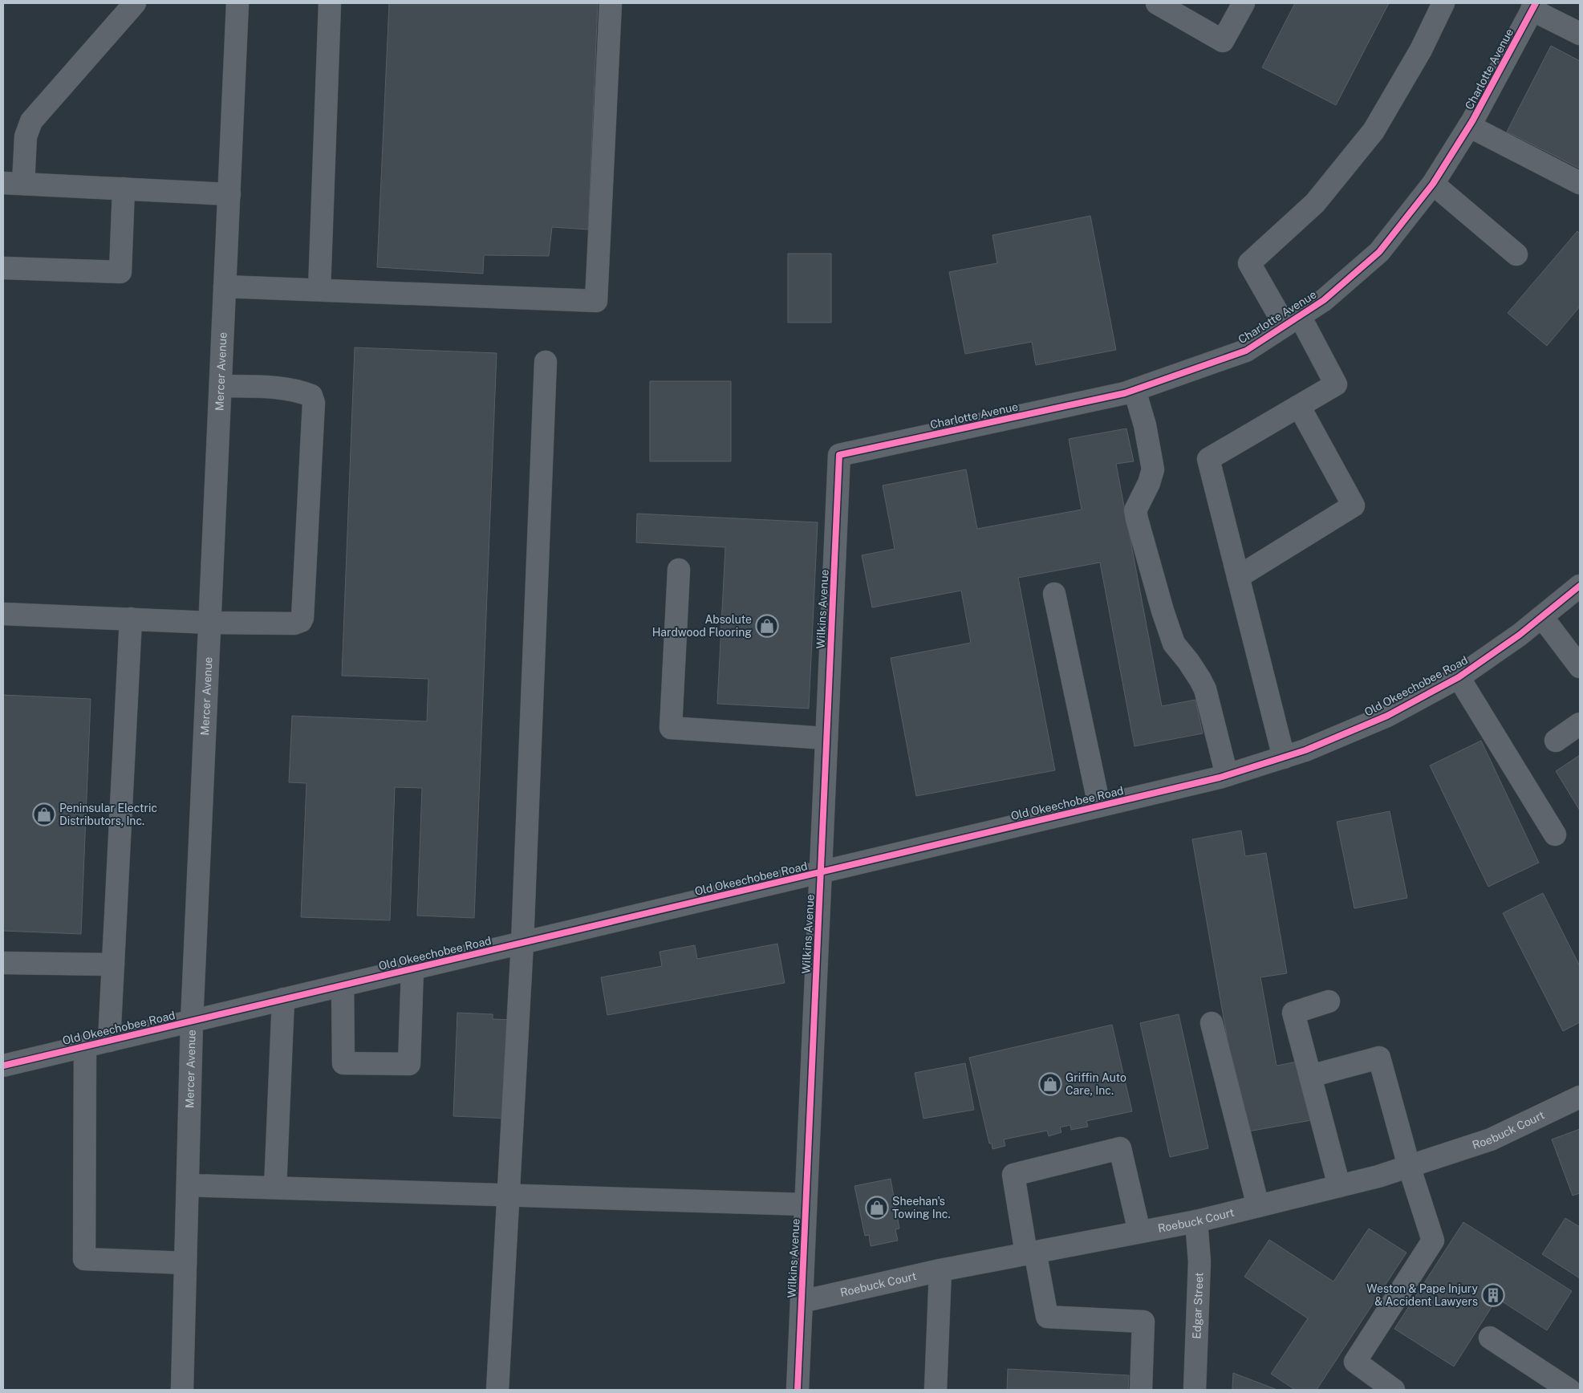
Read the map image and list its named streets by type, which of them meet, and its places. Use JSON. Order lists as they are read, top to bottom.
{
  "streets": {
    "street": [
      "Charlotte Avenue",
      "Mercer Avenue",
      "Wilkins Avenue",
      "Old Okeechobee Road",
      "Roebuck Court",
      "Edgar Street"
    ]
  },
  "crossings": [
    ["Charlotte Avenue", "Wilkins Avenue"],
    ["Mercer Avenue", "Old Okeechobee Road"],
    ["Wilkins Avenue", "Old Okeechobee Road"],
    ["Wilkins Avenue", "Roebuck Court"],
    ["Roebuck Court", "Edgar Street"]
  ],
  "places": {
    "shop": [
      "Absolute Hardwood Flooring",
      "Peninsular Electric Distributors, Inc.",
      "Griffin Auto Care, Inc.",
      "Sheehan's Towing Inc."
    ],
    "building": ["Weston & Pape Injury & Accident Lawyers"]
  }
}
